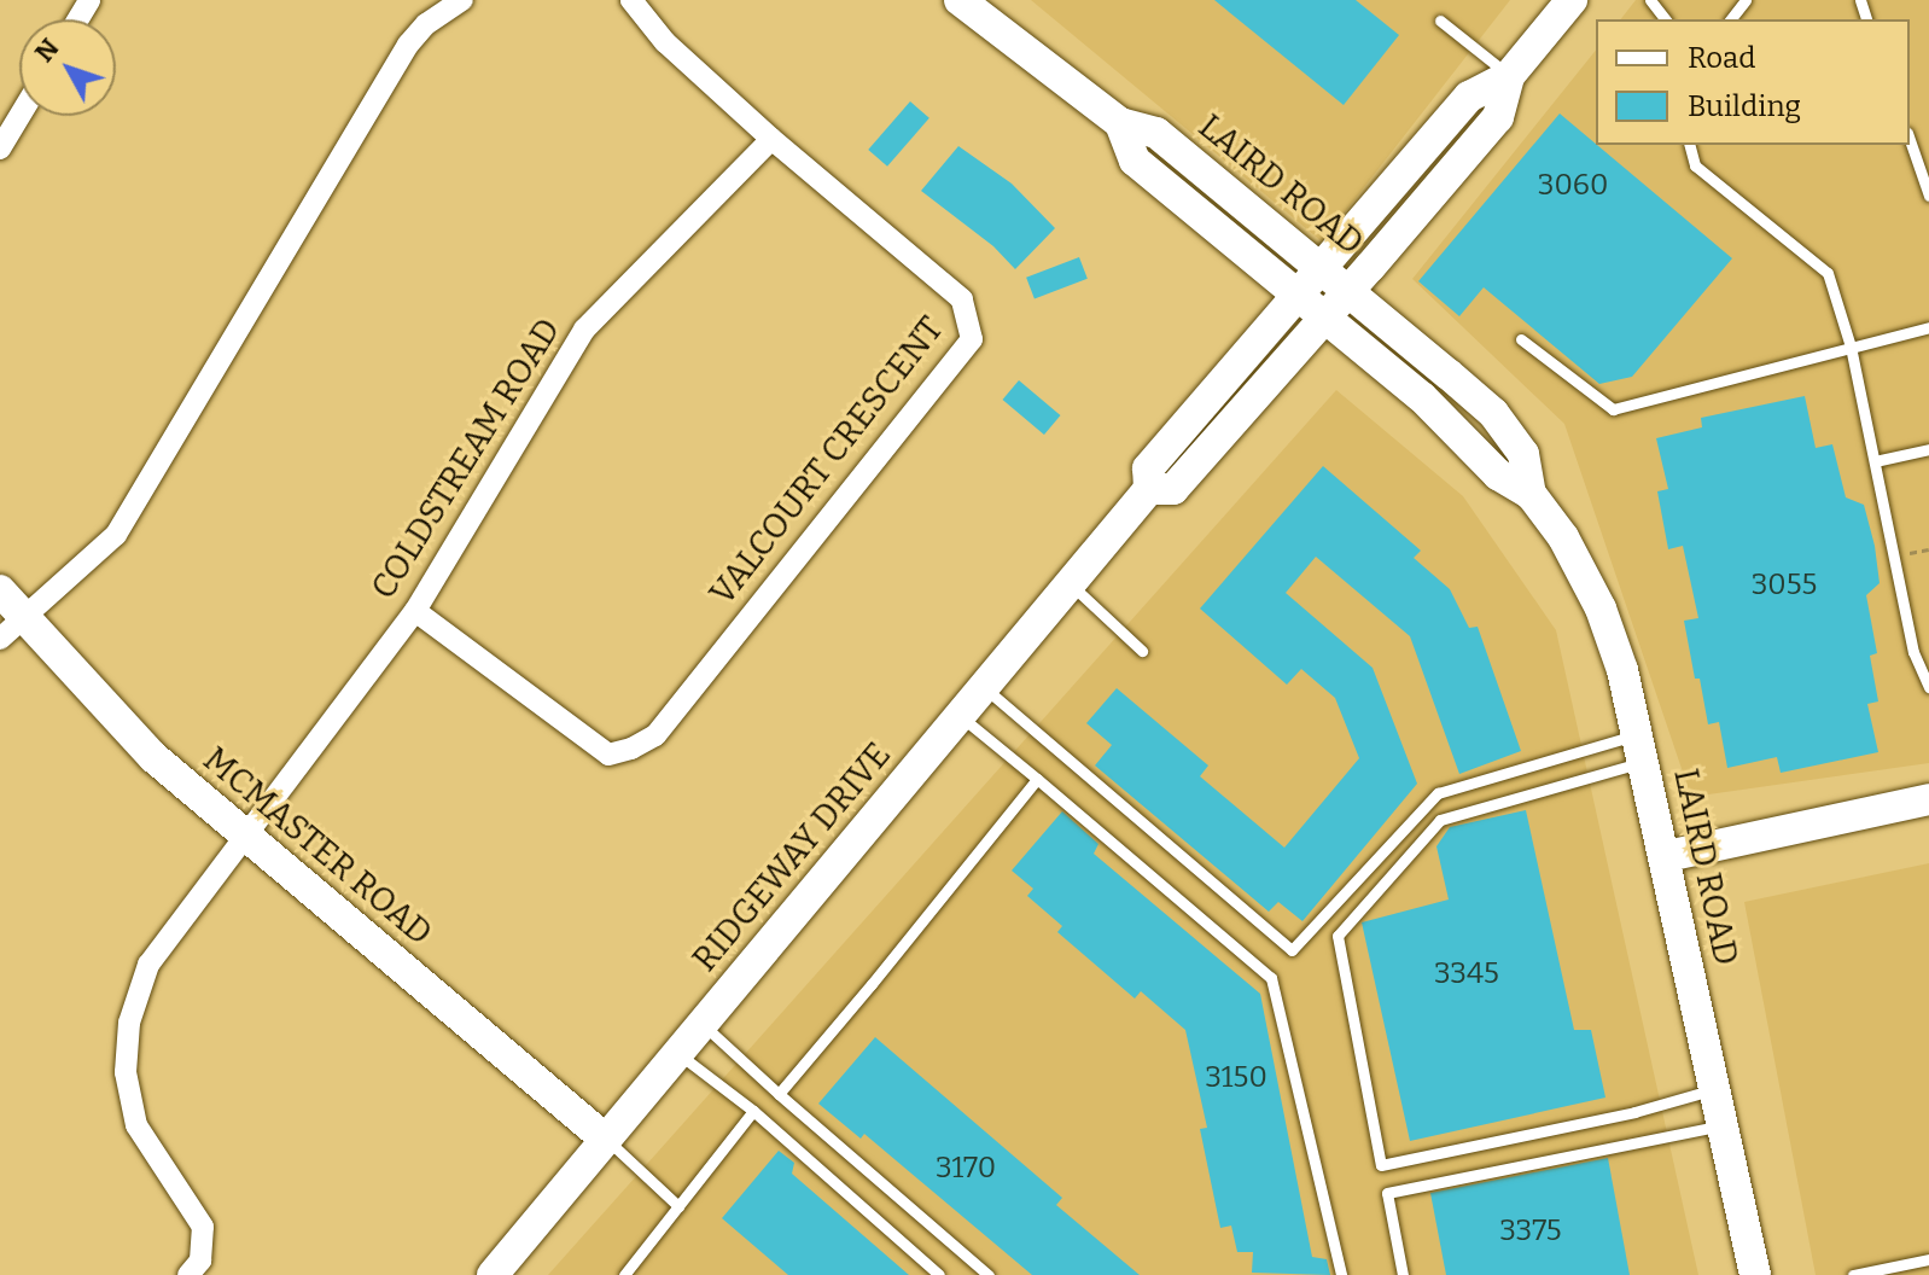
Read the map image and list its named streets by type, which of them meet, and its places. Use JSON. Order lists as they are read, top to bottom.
{
  "streets": {
    "street": [
      "LAIRD ROAD",
      "COLDSTREAM ROAD",
      "VALCOURT CRESCENT",
      "MCMASTER ROAD",
      "RIDGEWAY DRIVE"
    ]
  },
  "crossings": [
    ["LAIRD ROAD", "RIDGEWAY DRIVE"],
    ["COLDSTREAM ROAD", "VALCOURT CRESCENT"],
    ["COLDSTREAM ROAD", "MCMASTER ROAD"],
    ["MCMASTER ROAD", "RIDGEWAY DRIVE"]
  ],
  "house_numbers": [
    "3060",
    "3055",
    "3345",
    "3150",
    "3170",
    "3375"
  ],
  "legend": ["Road", "Building"],
  "north": "top left"
}
